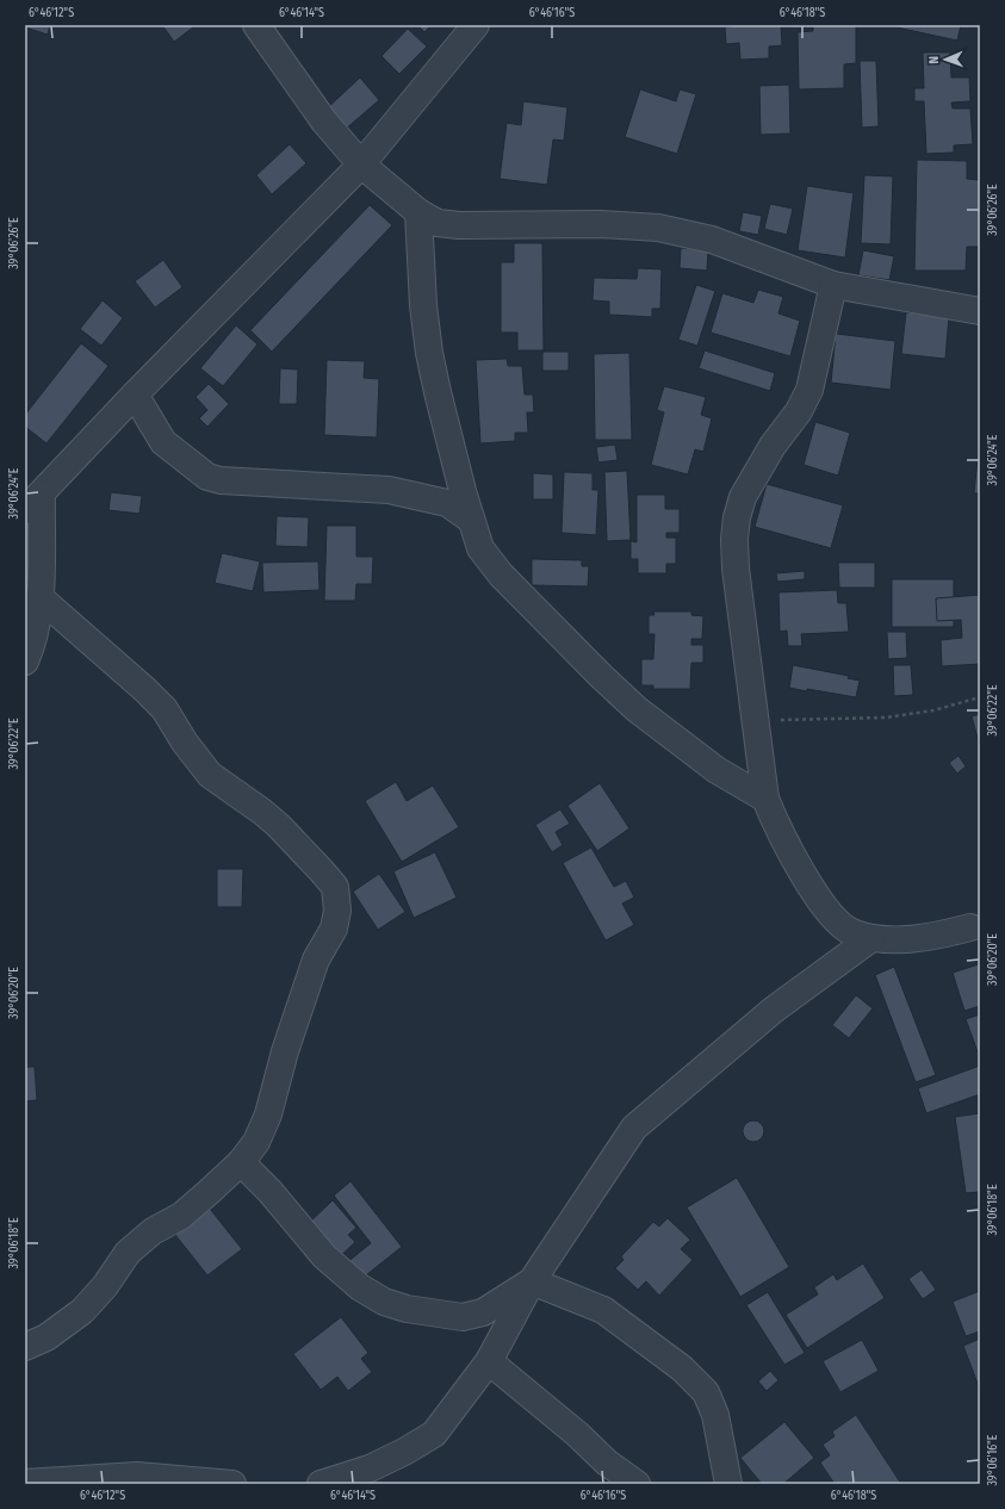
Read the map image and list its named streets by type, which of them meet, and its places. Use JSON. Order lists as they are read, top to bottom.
{
  "north": "left",
  "coordinates": [
    "6°46'12\"S",
    "6°46'14\"S",
    "6°46'16\"S",
    "6°46'18\"S",
    "39°06'26\"E",
    "39°06'24\"E",
    "39°06'22\"E",
    "39°06'20\"E",
    "39°06'18\"E",
    "39°06'16\"E"
  ]
}
